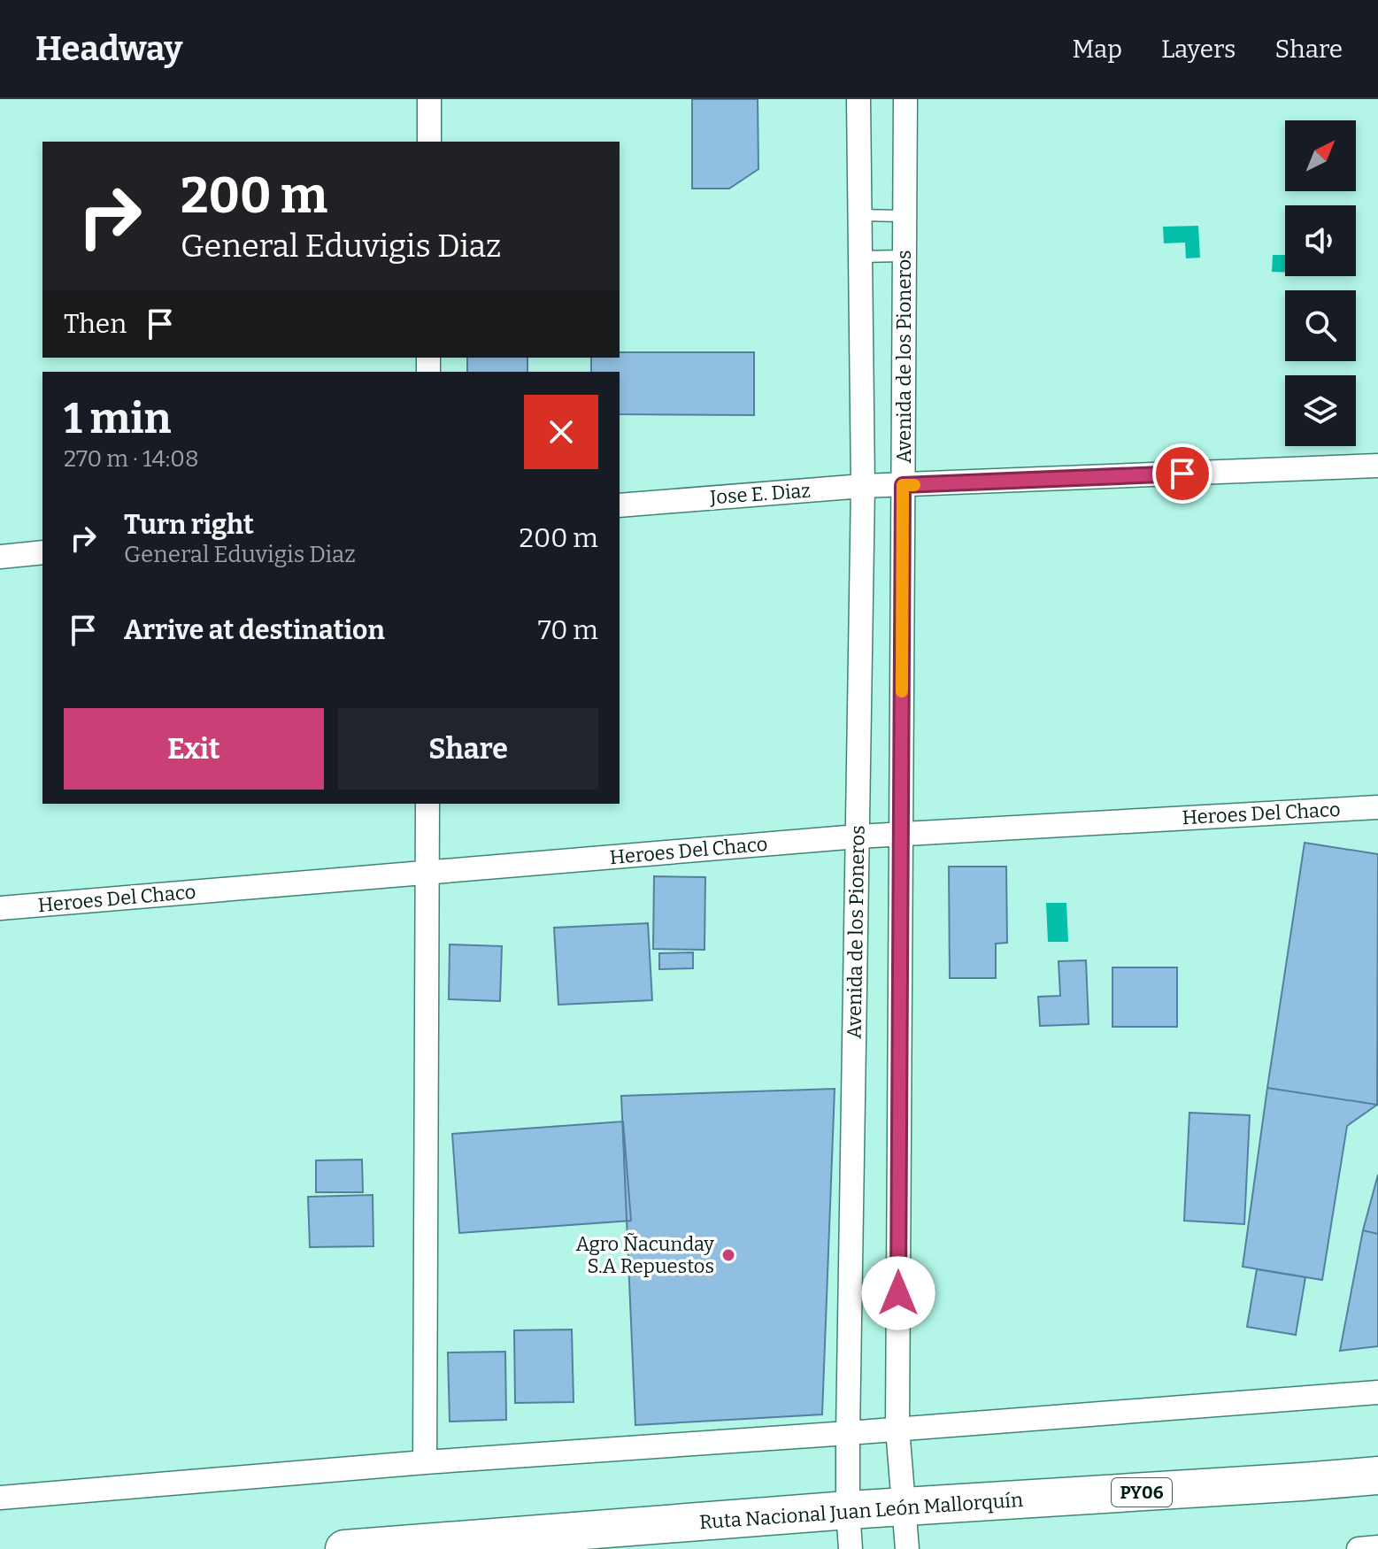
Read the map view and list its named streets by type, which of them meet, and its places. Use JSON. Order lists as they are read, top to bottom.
{
  "streets": {
    "highway": ["PY06", "Ruta Nacional Juan León Mallorquín"],
    "street": ["Avenida de los Pioneros", "Jose E. Diaz", "Heroes Del Chaco"]
  },
  "crossings": [
    ["Avenida de los Pioneros", "Jose E. Diaz"],
    ["Avenida de los Pioneros", "Heroes Del Chaco"],
    ["Avenida de los Pioneros", "Ruta Nacional Juan León Mallorquín"]
  ],
  "places": ["Agro Ñacunday S.A Repuestos"],
  "north": "top right",
  "page": {
    "header": "Headway",
    "nav": ["Map", "Layers", "Share"],
    "turn": ["200 m", "General Eduvigis Diaz"],
    "then": "Then",
    "heading": ["1 min", "270 m · 14:08"],
    "list": [
      {
        "name": "Turn right",
        "note": "General Eduvigis Diaz",
        "value": "200 m"
      },
      {
        "name": "Arrive at destination",
        "value": "70 m"
      }
    ],
    "buttons": ["Exit", "Share"]
  }
}
